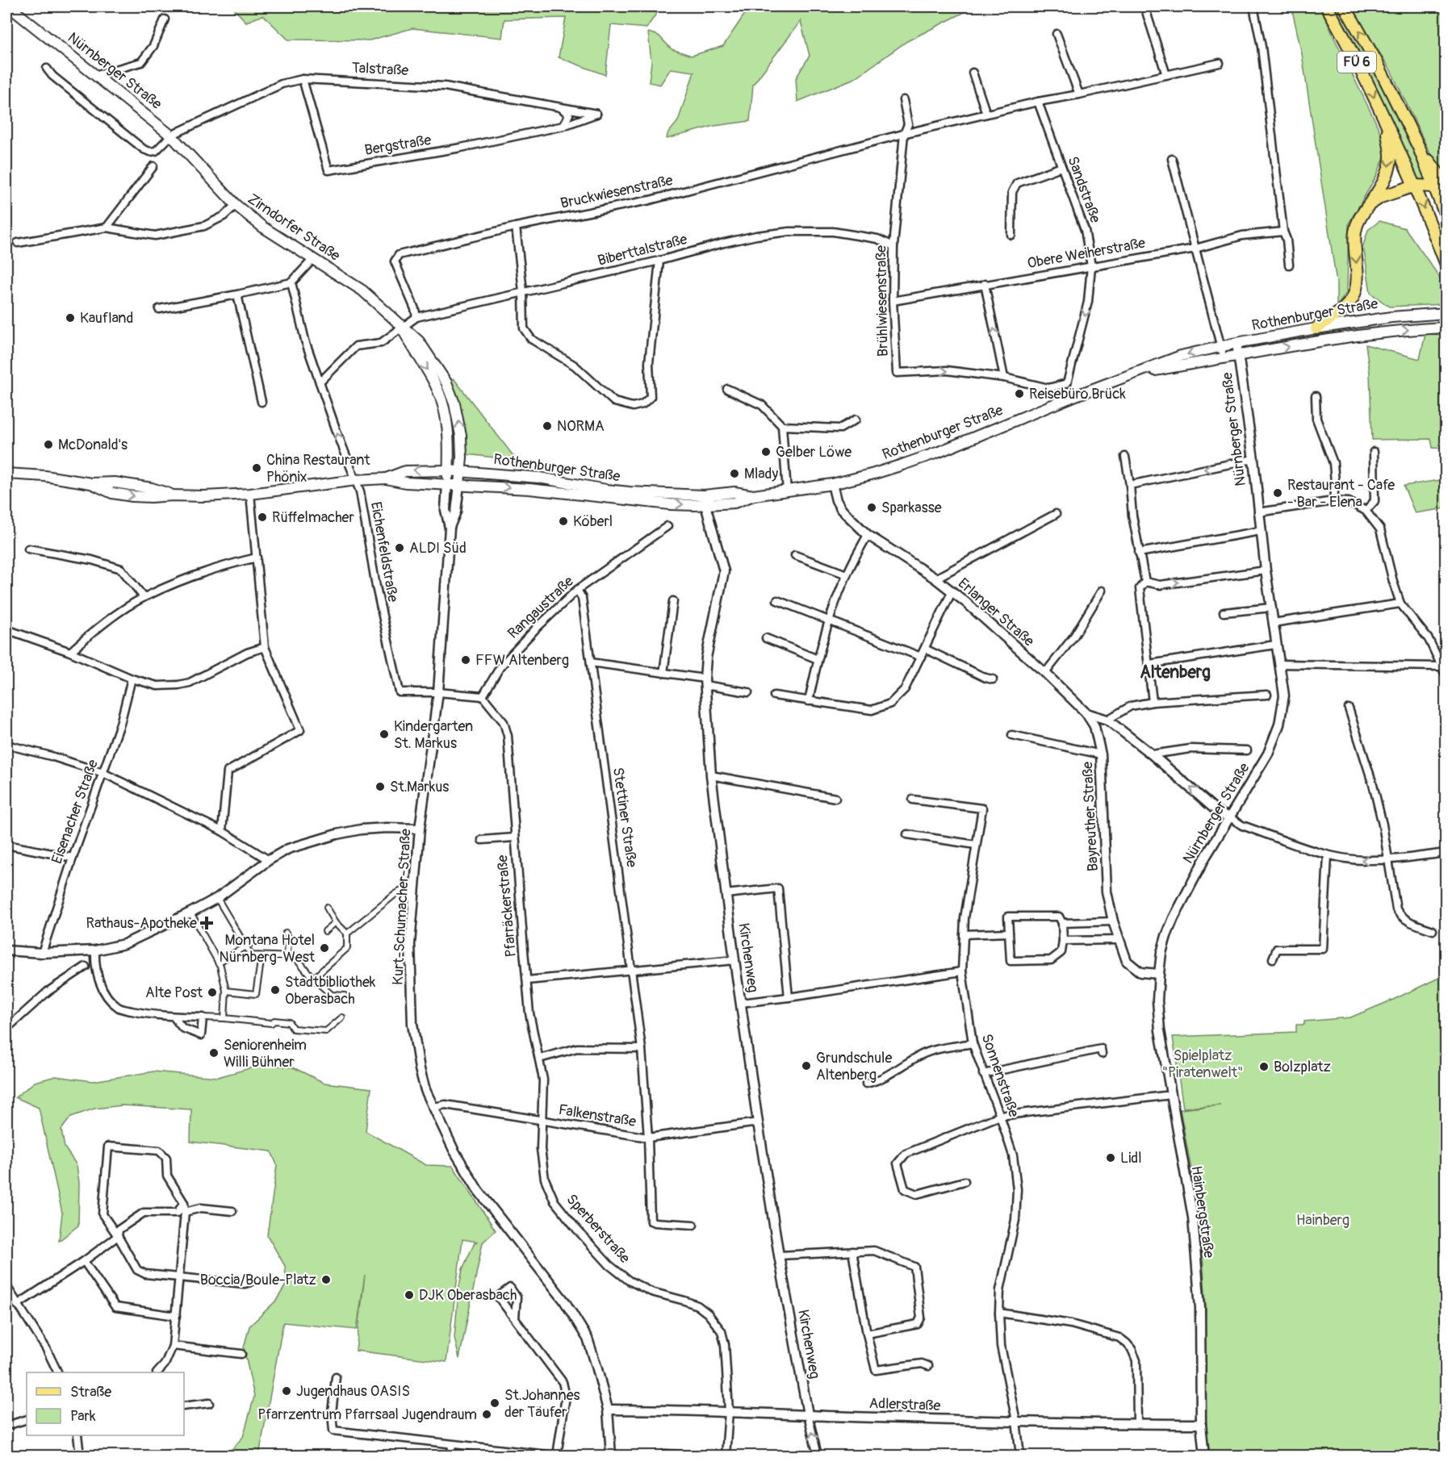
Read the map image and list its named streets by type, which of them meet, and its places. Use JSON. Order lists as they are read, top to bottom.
{
  "streets": {
    "main road": [
      "FÜ 6",
      "Nürnberger Straße",
      "Zirndorfer Straße",
      "Rothenburger Straße"
    ],
    "street": [
      "Talstraße",
      "Bergstraße",
      "Sandstraße",
      "Bruckwiesenstraße",
      "Biberttalstraße",
      "Obere Weiherstraße",
      "Brühlwiesenstraße",
      "Eichenfeldstraße",
      "Rangaustraße",
      "Erlanger Straße",
      "Eisenacher Straße",
      "Bayreuther Straße",
      "Stettiner Straße",
      "Pfarräckerstraße",
      "Kurt-Schumacher-Straße",
      "Kirchenweg",
      "Sonnenstraße",
      "Falkenstraße",
      "Hainbergstraße",
      "Sperberstraße",
      "Adlerstraße"
    ]
  },
  "crossings": [
    ["Talstraße", "Bergstraße"],
    ["Talstraße", "Zirndorfer Straße"],
    ["Nürnberger Straße", "Zirndorfer Straße"],
    ["Nürnberger Straße", "Rothenburger Straße"],
    ["Nürnberger Straße", "Erlanger Straße"],
    ["Nürnberger Straße", "Bayreuther Straße"],
    ["Nürnberger Straße", "Hainbergstraße"],
    ["Sandstraße", "Bruckwiesenstraße"],
    ["Sandstraße", "Obere Weiherstraße"],
    ["Sandstraße", "Brühlwiesenstraße"],
    ["Bruckwiesenstraße", "Biberttalstraße"],
    ["Bruckwiesenstraße", "Brühlwiesenstraße"],
    ["Zirndorfer Straße", "Biberttalstraße"],
    ["Zirndorfer Straße", "Rothenburger Straße"],
    ["Zirndorfer Straße", "Kurt-Schumacher-Straße"],
    ["Biberttalstraße", "Brühlwiesenstraße"],
    ["Obere Weiherstraße", "Brühlwiesenstraße"],
    ["Rothenburger Straße", "Eichenfeldstraße"],
    ["Rothenburger Straße", "Erlanger Straße"],
    ["Rothenburger Straße", "Kurt-Schumacher-Straße"],
    ["Rothenburger Straße", "Kirchenweg"],
    ["Eichenfeldstraße", "Kurt-Schumacher-Straße"],
    ["Rangaustraße", "Stettiner Straße"],
    ["Rangaustraße", "Pfarräckerstraße"],
    ["Erlanger Straße", "Bayreuther Straße"],
    ["Bayreuther Straße", "Hainbergstraße"],
    ["Stettiner Straße", "Falkenstraße"],
    ["Pfarräckerstraße", "Falkenstraße"],
    ["Pfarräckerstraße", "Sperberstraße"],
    ["Kurt-Schumacher-Straße", "Falkenstraße"],
    ["Kurt-Schumacher-Straße", "Adlerstraße"],
    ["Kirchenweg", "Falkenstraße"],
    ["Kirchenweg", "Adlerstraße"],
    ["Sonnenstraße", "Adlerstraße"],
    ["Falkenstraße", "Sperberstraße"],
    ["Hainbergstraße", "Adlerstraße"],
    ["Sperberstraße", "Adlerstraße"]
  ],
  "one_way": ["Sandstraße"],
  "districts": ["Altenberg"],
  "parks": ["Spielplatz \"Piratenwelt\"", "Hainberg"],
  "places": {
    "other": [
      "Kaufland",
      "Reisebüro Brück",
      "NORMA",
      "McDonald's",
      "Gelber Löwe",
      "China Restaurant Phönix",
      "Mlady",
      "Restaurant - Cafe - Bar - Elena",
      "Sparkasse",
      "Rüffelmacher",
      "Köberl",
      "ALDI Süd",
      "FFW Altenberg",
      "Kindergarten St. Markus",
      "St.Markus",
      "Montana Hotel Nürnberg-West",
      "Stadtbibliothek Oberasbach",
      "Alte Post",
      "Seniorenheim Willi Bühner",
      "Grundschule Altenberg",
      "Bolzplatz",
      "Lidl",
      "Boccia/Boule-Platz",
      "DJK Oberasbach",
      "Jugendhaus OASIS",
      "St.Johannes der Täufer",
      "Pfarrzentrum Pfarrsaal Jugendraum"
    ],
    "health": ["Rathaus-Apotheke"]
  },
  "legend": ["Straße", "Park"]
}
